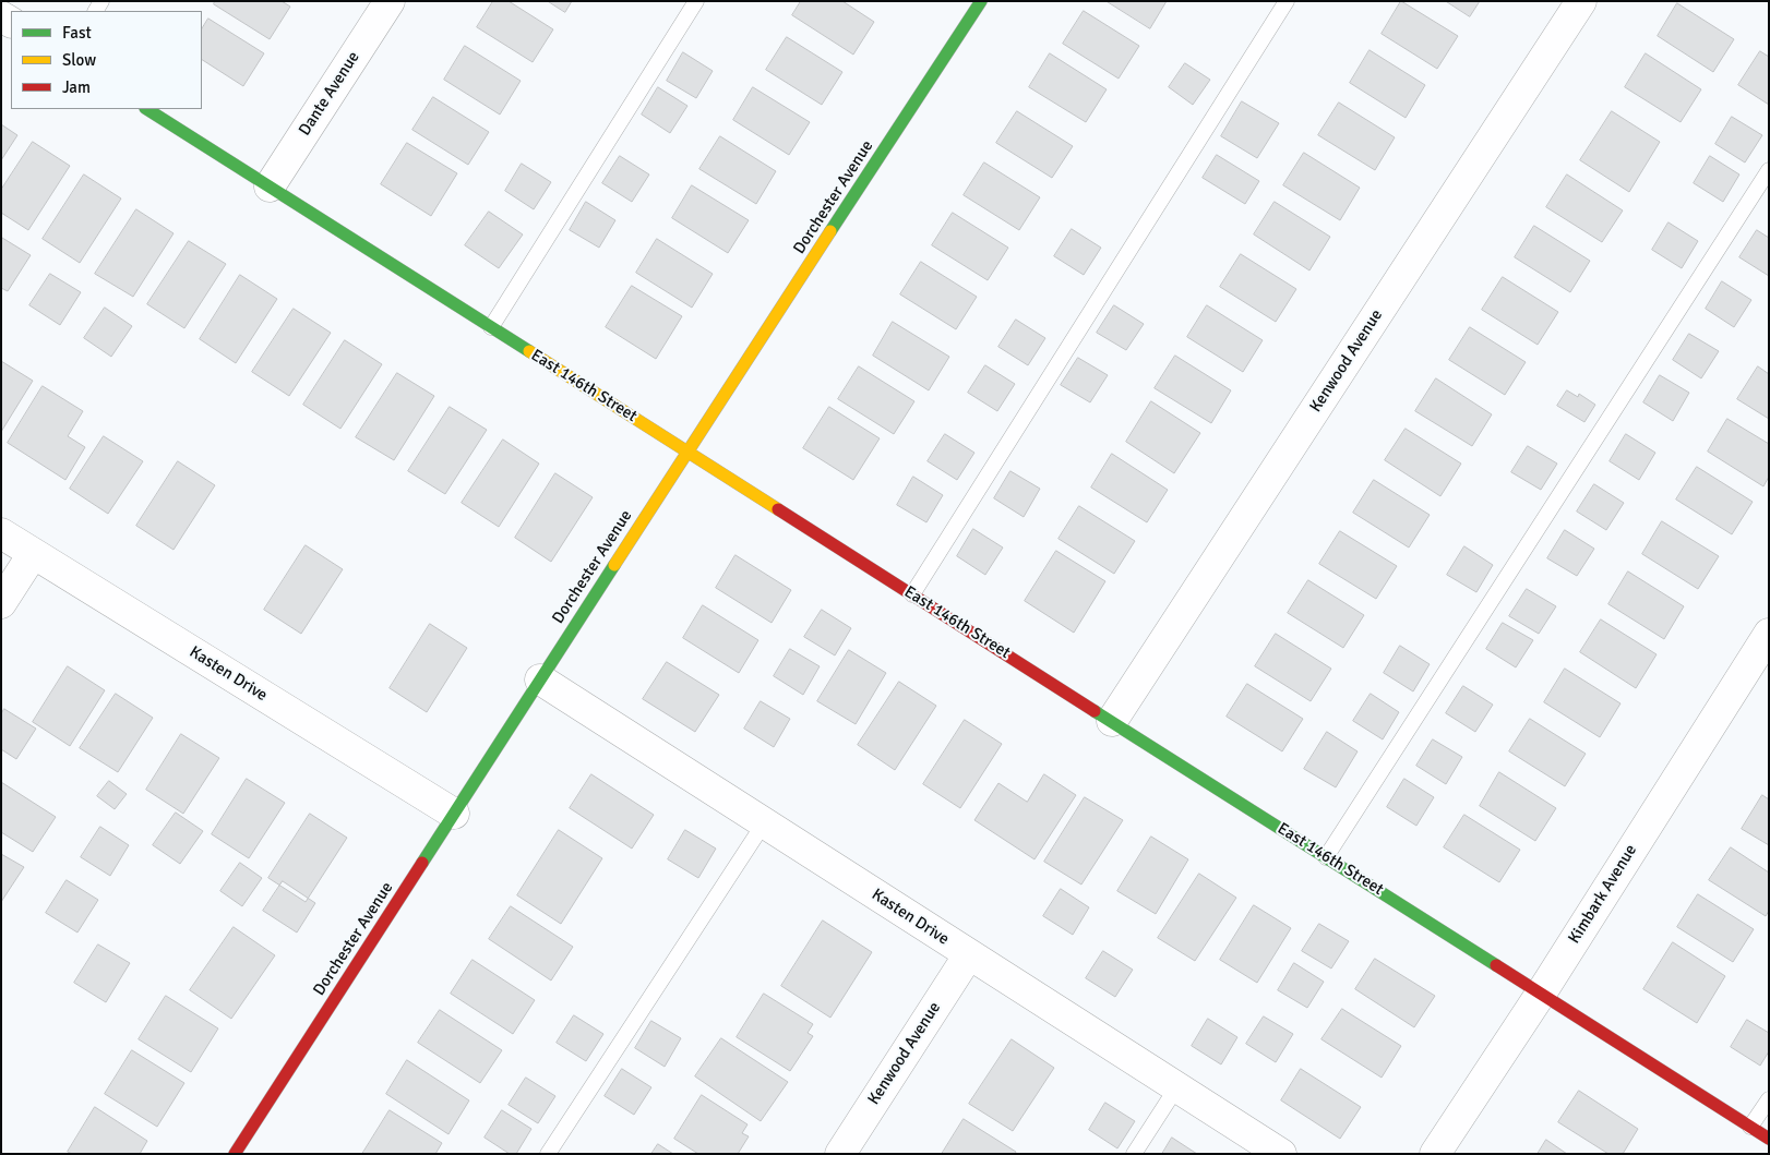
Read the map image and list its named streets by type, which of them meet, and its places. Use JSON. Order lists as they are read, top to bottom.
{
  "streets": {
    "street": [
      "Dante Avenue",
      "Dorchester Avenue",
      "Kenwood Avenue",
      "East 146th Street",
      "Kasten Drive",
      "Kimbark Avenue"
    ]
  },
  "crossings": [
    ["Dante Avenue", "East 146th Street"],
    ["Dorchester Avenue", "East 146th Street"],
    ["Dorchester Avenue", "Kasten Drive"],
    ["Kenwood Avenue", "East 146th Street"],
    ["Kenwood Avenue", "Kasten Drive"],
    ["East 146th Street", "Kimbark Avenue"]
  ],
  "legend": ["Fast", "Slow", "Jam"]
}
